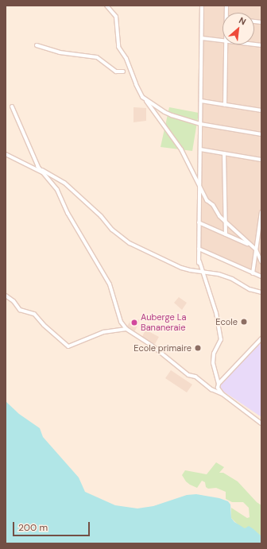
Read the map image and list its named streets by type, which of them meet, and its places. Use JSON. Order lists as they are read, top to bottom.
{
  "places": ["Ecole", "Auberge La Bananeraie", "Ecole primaire"],
  "scale_bar": "200 m",
  "north": "top right"
}
